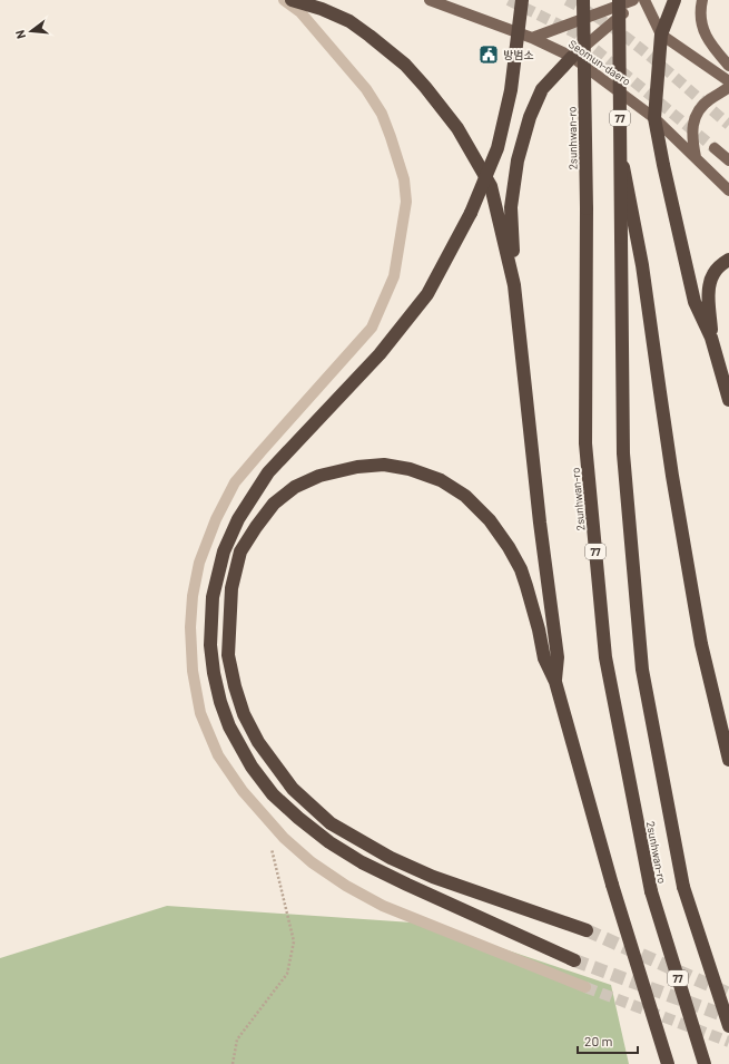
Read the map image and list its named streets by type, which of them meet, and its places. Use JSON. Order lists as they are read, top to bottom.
{
  "streets": {
    "highway": ["77", "2sunhwan-ro"],
    "main road": ["Seomun-daero"]
  },
  "places": {
    "public building": ["방범소"]
  },
  "scale_bar": "20 m",
  "north": "left"
}
